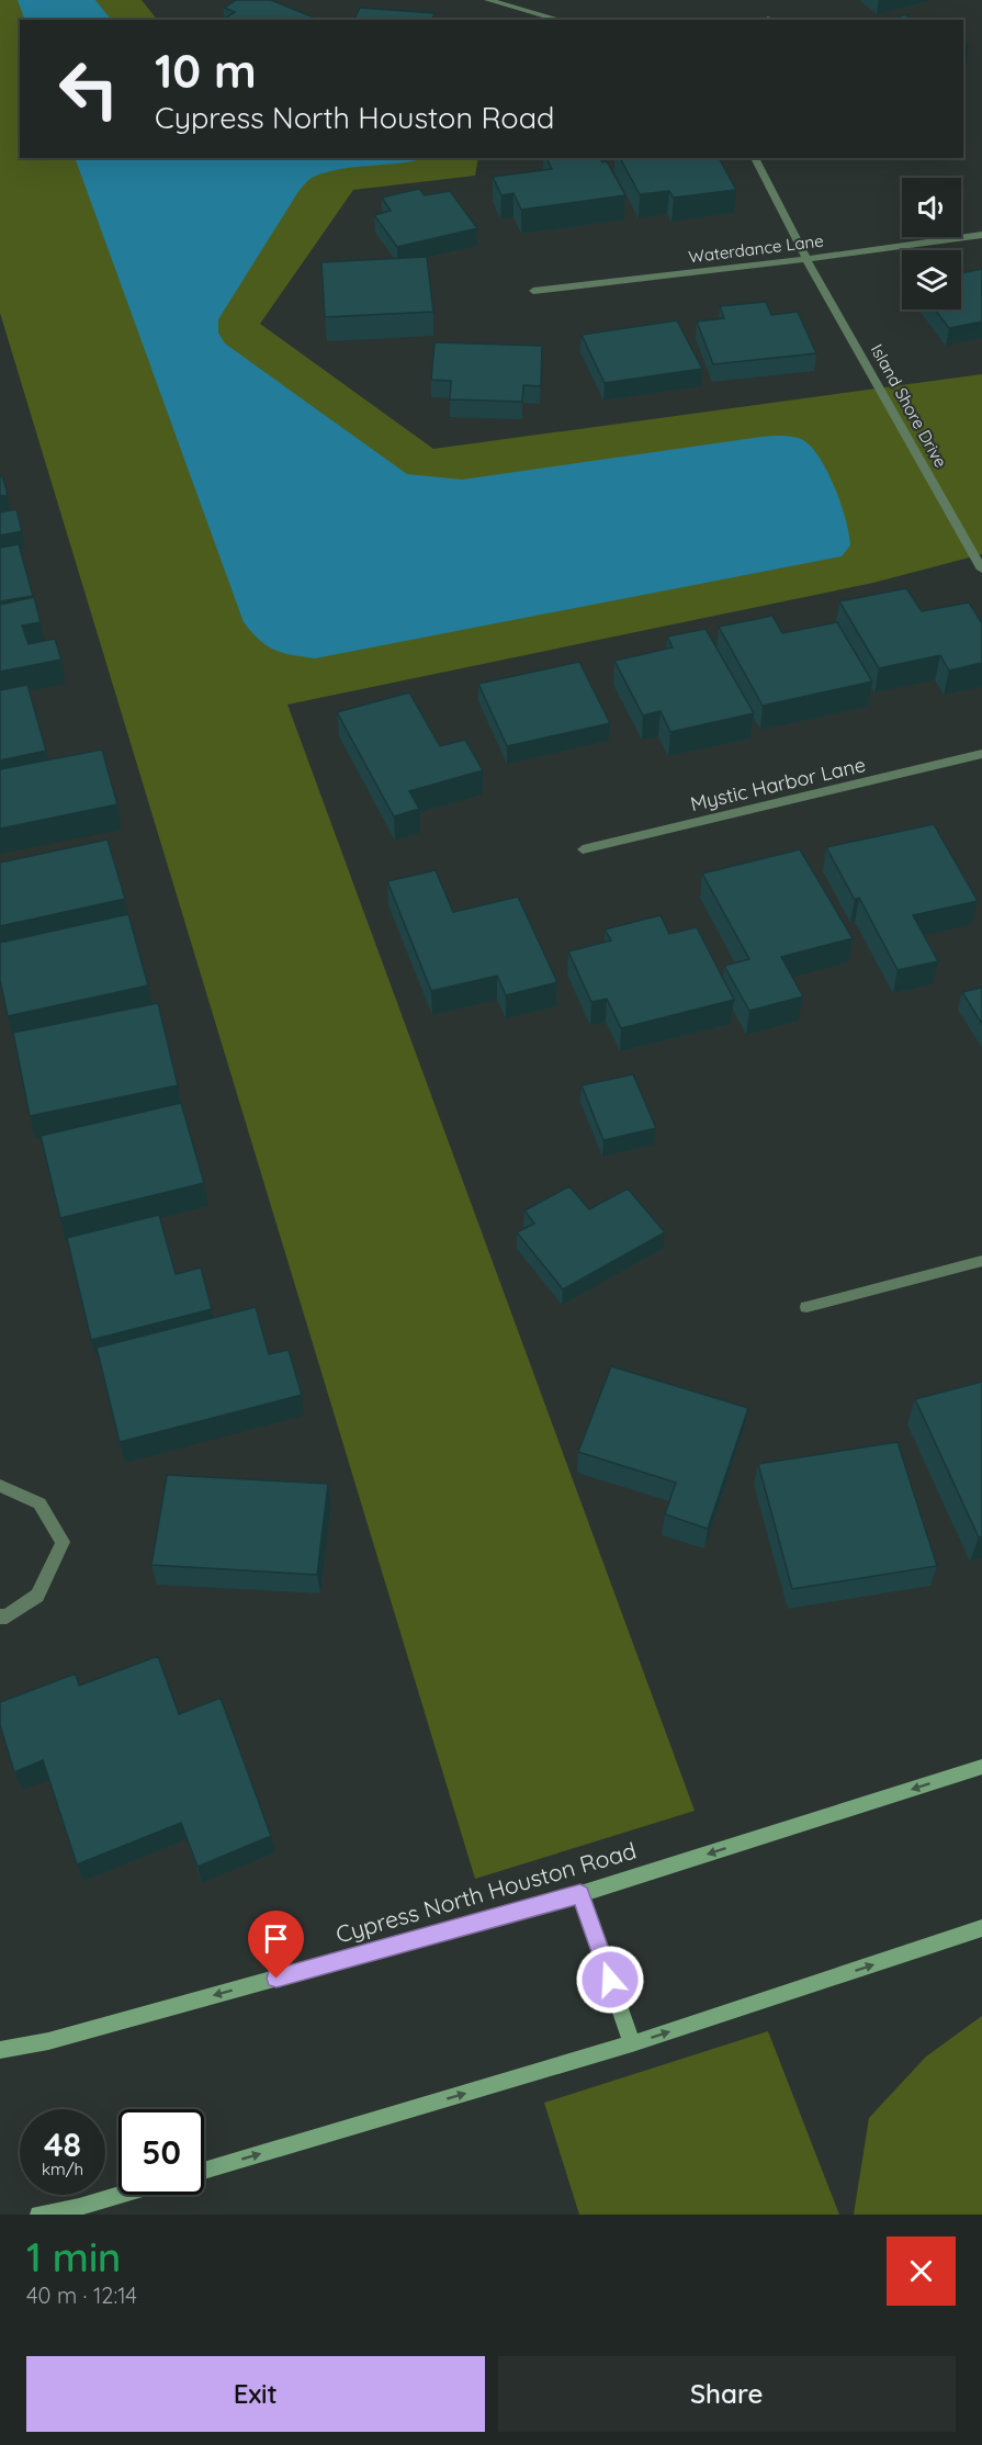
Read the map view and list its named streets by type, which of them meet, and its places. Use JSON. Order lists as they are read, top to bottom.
{
  "streets": {
    "main road": ["Cypress North Houston Road"],
    "street": ["Waterdance Lane", "Island Shore Drive", "Mystic Harbor Lane"]
  },
  "crossings": [
    ["Waterdance Lane", "Island Shore Drive"]
  ],
  "one_way": ["Cypress North Houston Road"],
  "page": {
    "turn": ["10 m", "Cypress North Houston Road"],
    "speed": "48 km/h",
    "limit": "50",
    "heading": ["1 min", "40 m · 12:14"],
    "buttons": ["Exit", "Share"]
  }
}
